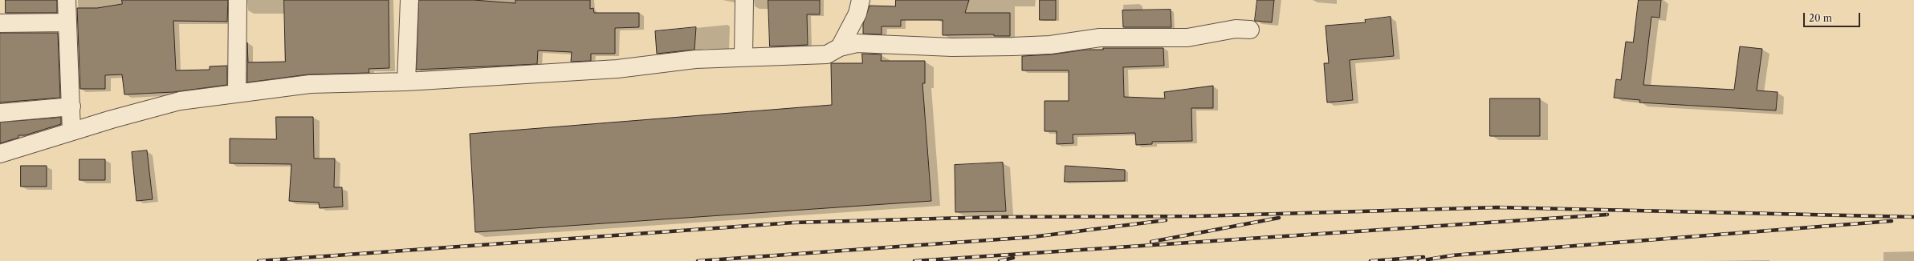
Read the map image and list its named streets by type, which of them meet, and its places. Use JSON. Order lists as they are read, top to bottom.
{
  "scale_bar": "20 m"
}
